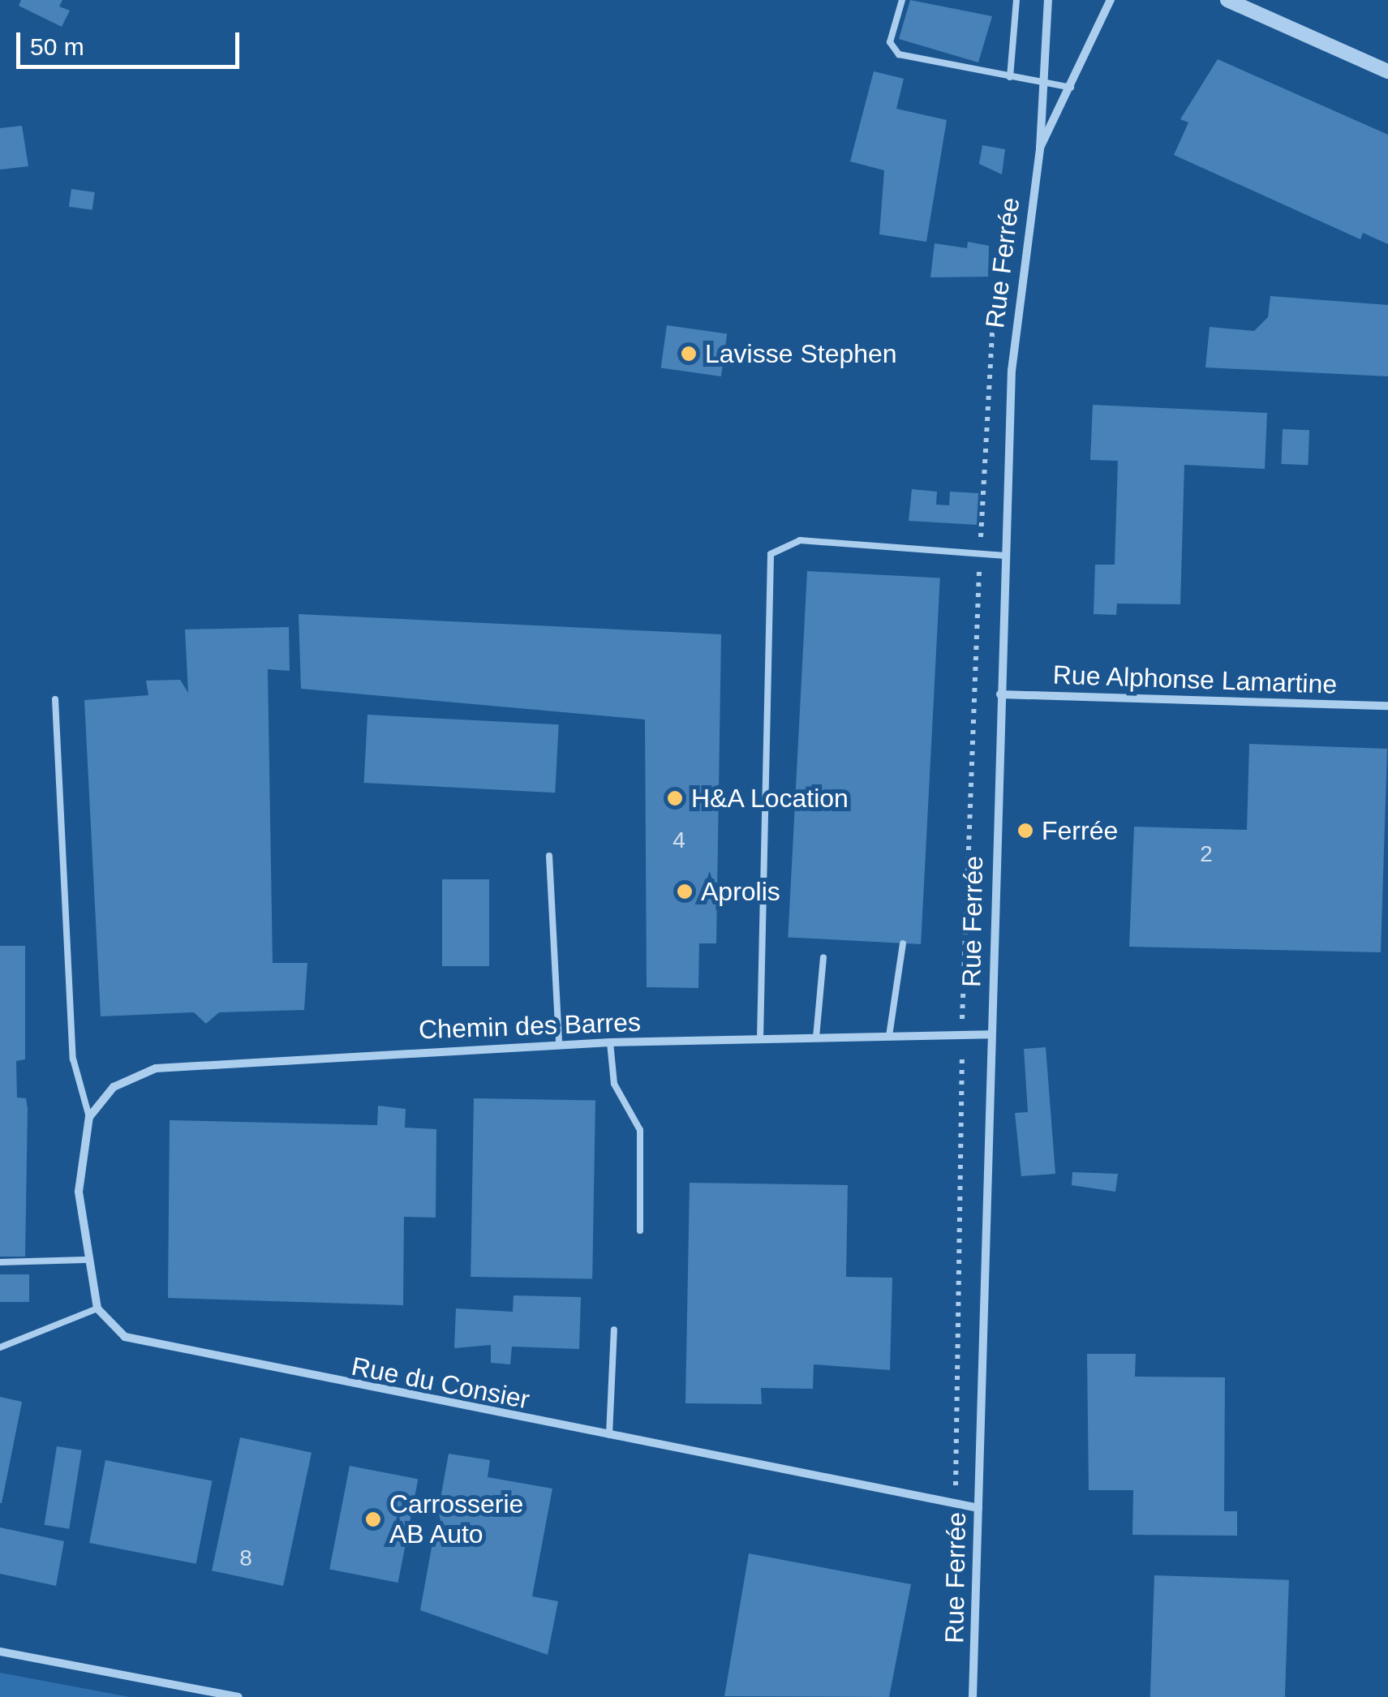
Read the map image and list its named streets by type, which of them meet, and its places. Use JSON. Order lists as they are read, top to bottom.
{
  "streets": {
    "street": [
      "Rue Ferrée",
      "Rue Alphonse Lamartine",
      "Chemin des Barres",
      "Rue du Consier"
    ]
  },
  "crossings": [
    ["Rue Ferrée", "Rue Alphonse Lamartine"],
    ["Rue Ferrée", "Chemin des Barres"],
    ["Rue Ferrée", "Rue du Consier"]
  ],
  "places": [
    "Lavisse Stephen",
    "H&A Location",
    "Ferrée",
    "Aprolis",
    "Carrosserie AB Auto"
  ],
  "house_numbers": ["4", "2", "8"],
  "scale_bar": "50 m"
}
